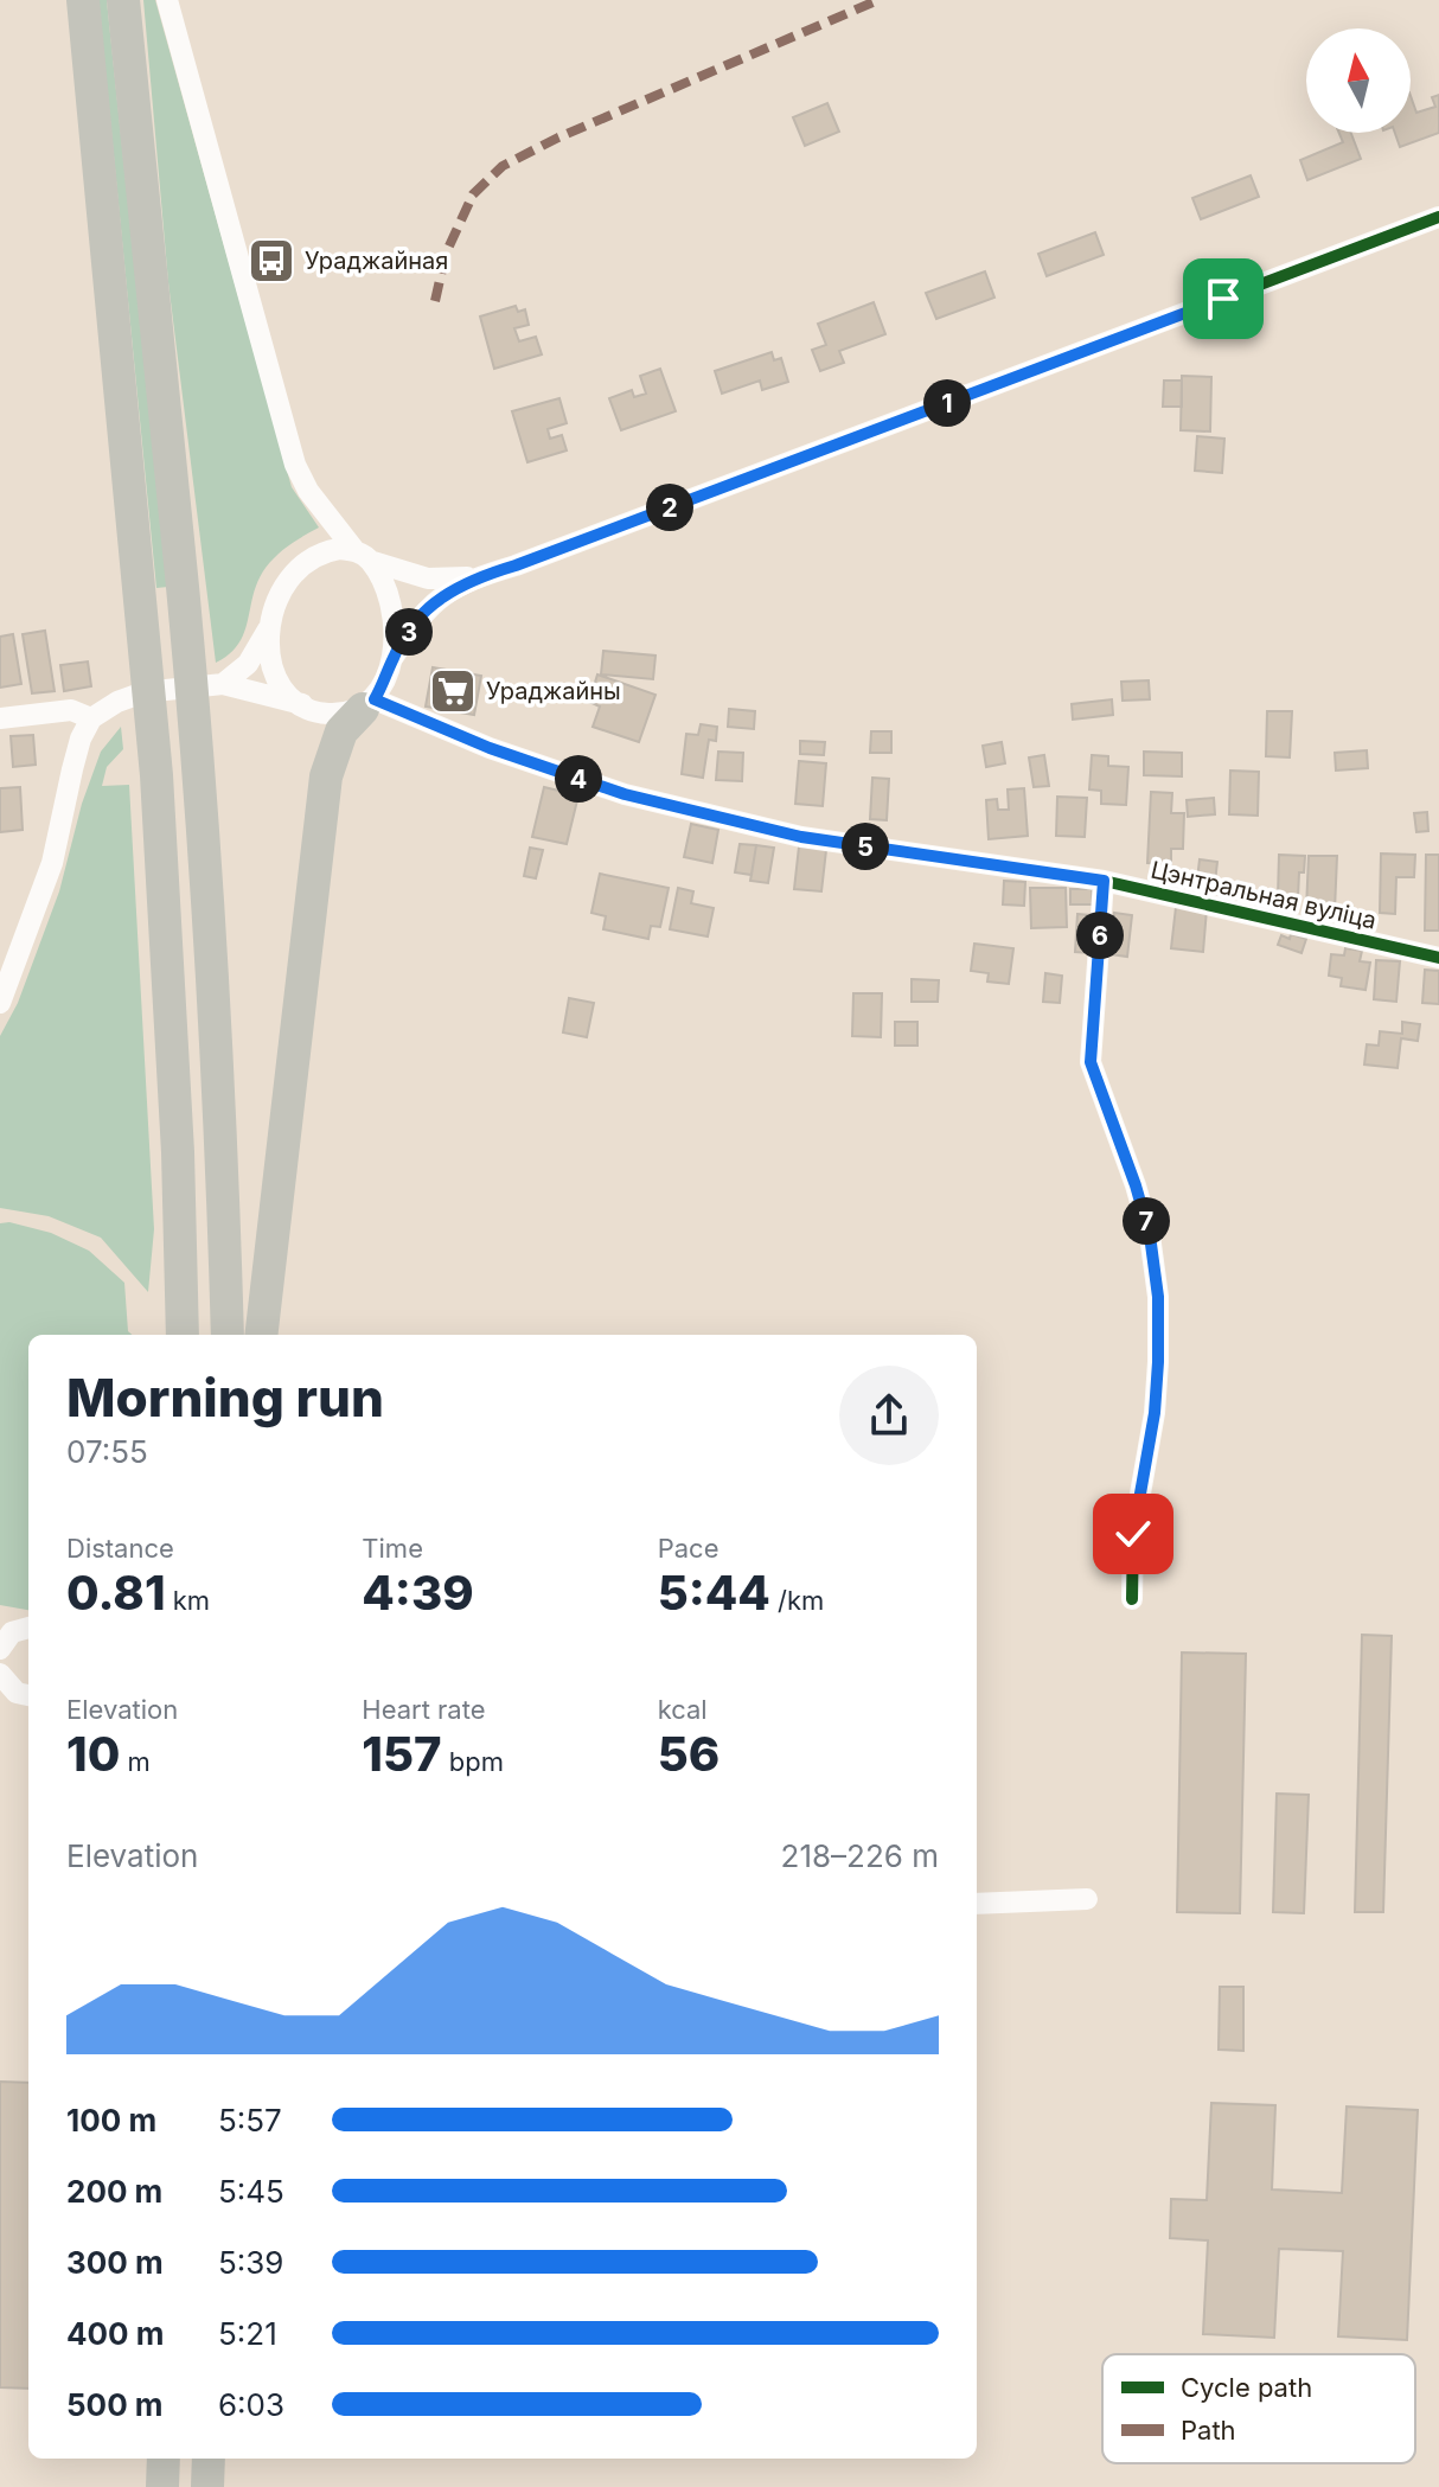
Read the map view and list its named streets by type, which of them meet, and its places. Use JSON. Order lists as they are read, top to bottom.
{
  "streets": {
    "street": ["Цэнтральная вуліца"]
  },
  "places": {
    "bus stop": ["Ураджайная"],
    "supermarket": ["Ураджайны"]
  },
  "legend": ["Cycle path", "Path"],
  "north": "top",
  "page": {
    "pins": [
      "1",
      "2",
      "3",
      "4",
      "5",
      "6",
      "7"
    ],
    "heading": ["Morning run", "07:55"],
    "stats": [
      ["Distance", "0.81 km"],
      ["Time", "4:39"],
      ["Pace", "5:44 /km"],
      ["Elevation", "10 m"],
      ["Heart rate", "157 bpm"],
      ["kcal", "56"]
    ],
    "chart": ["Elevation", "218–226 m"],
    "list": [
      {
        "name": "100 m",
        "note": "5:57"
      },
      {
        "name": "200 m",
        "note": "5:45"
      },
      {
        "name": "300 m",
        "note": "5:39"
      },
      {
        "name": "400 m",
        "note": "5:21"
      },
      {
        "name": "500 m",
        "note": "6:03"
      }
    ]
  }
}
